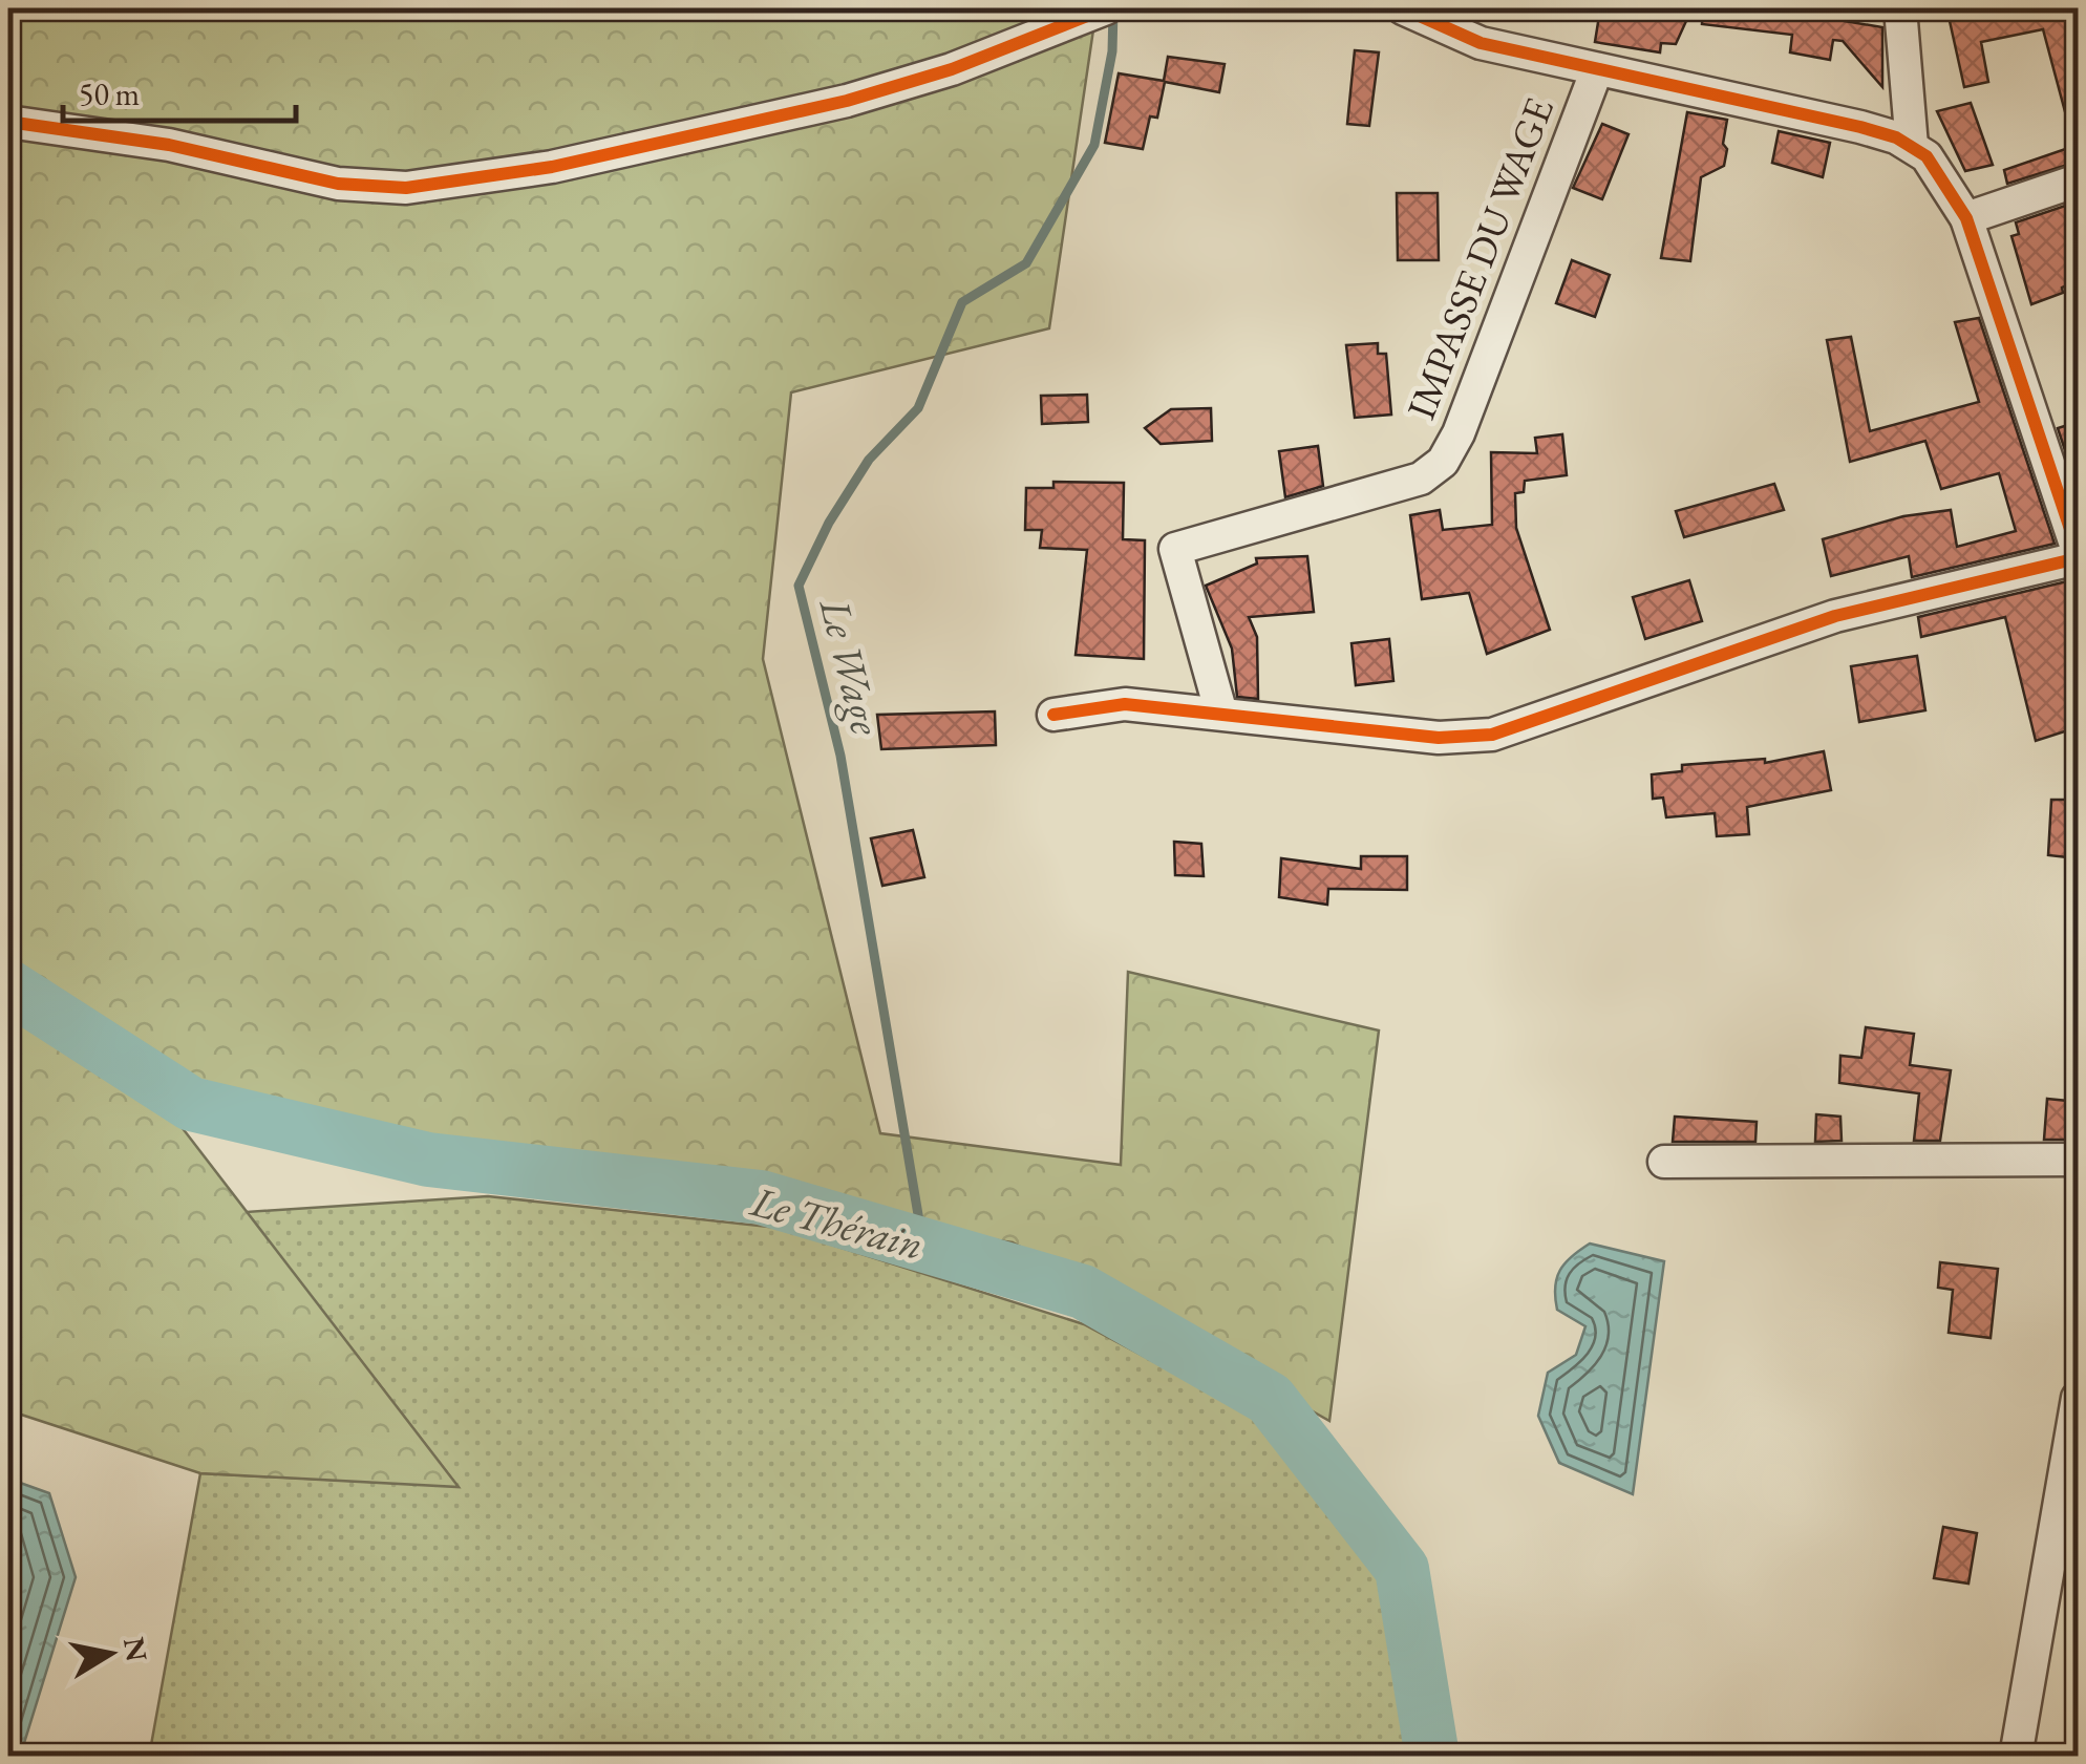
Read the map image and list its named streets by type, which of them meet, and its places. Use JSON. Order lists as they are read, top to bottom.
{
  "streets": {
    "street": ["IMPASSE DU WAGE"]
  },
  "water": ["Le Wage", "Le Thérain"],
  "scale_bar": "50 m",
  "north": "right"
}
